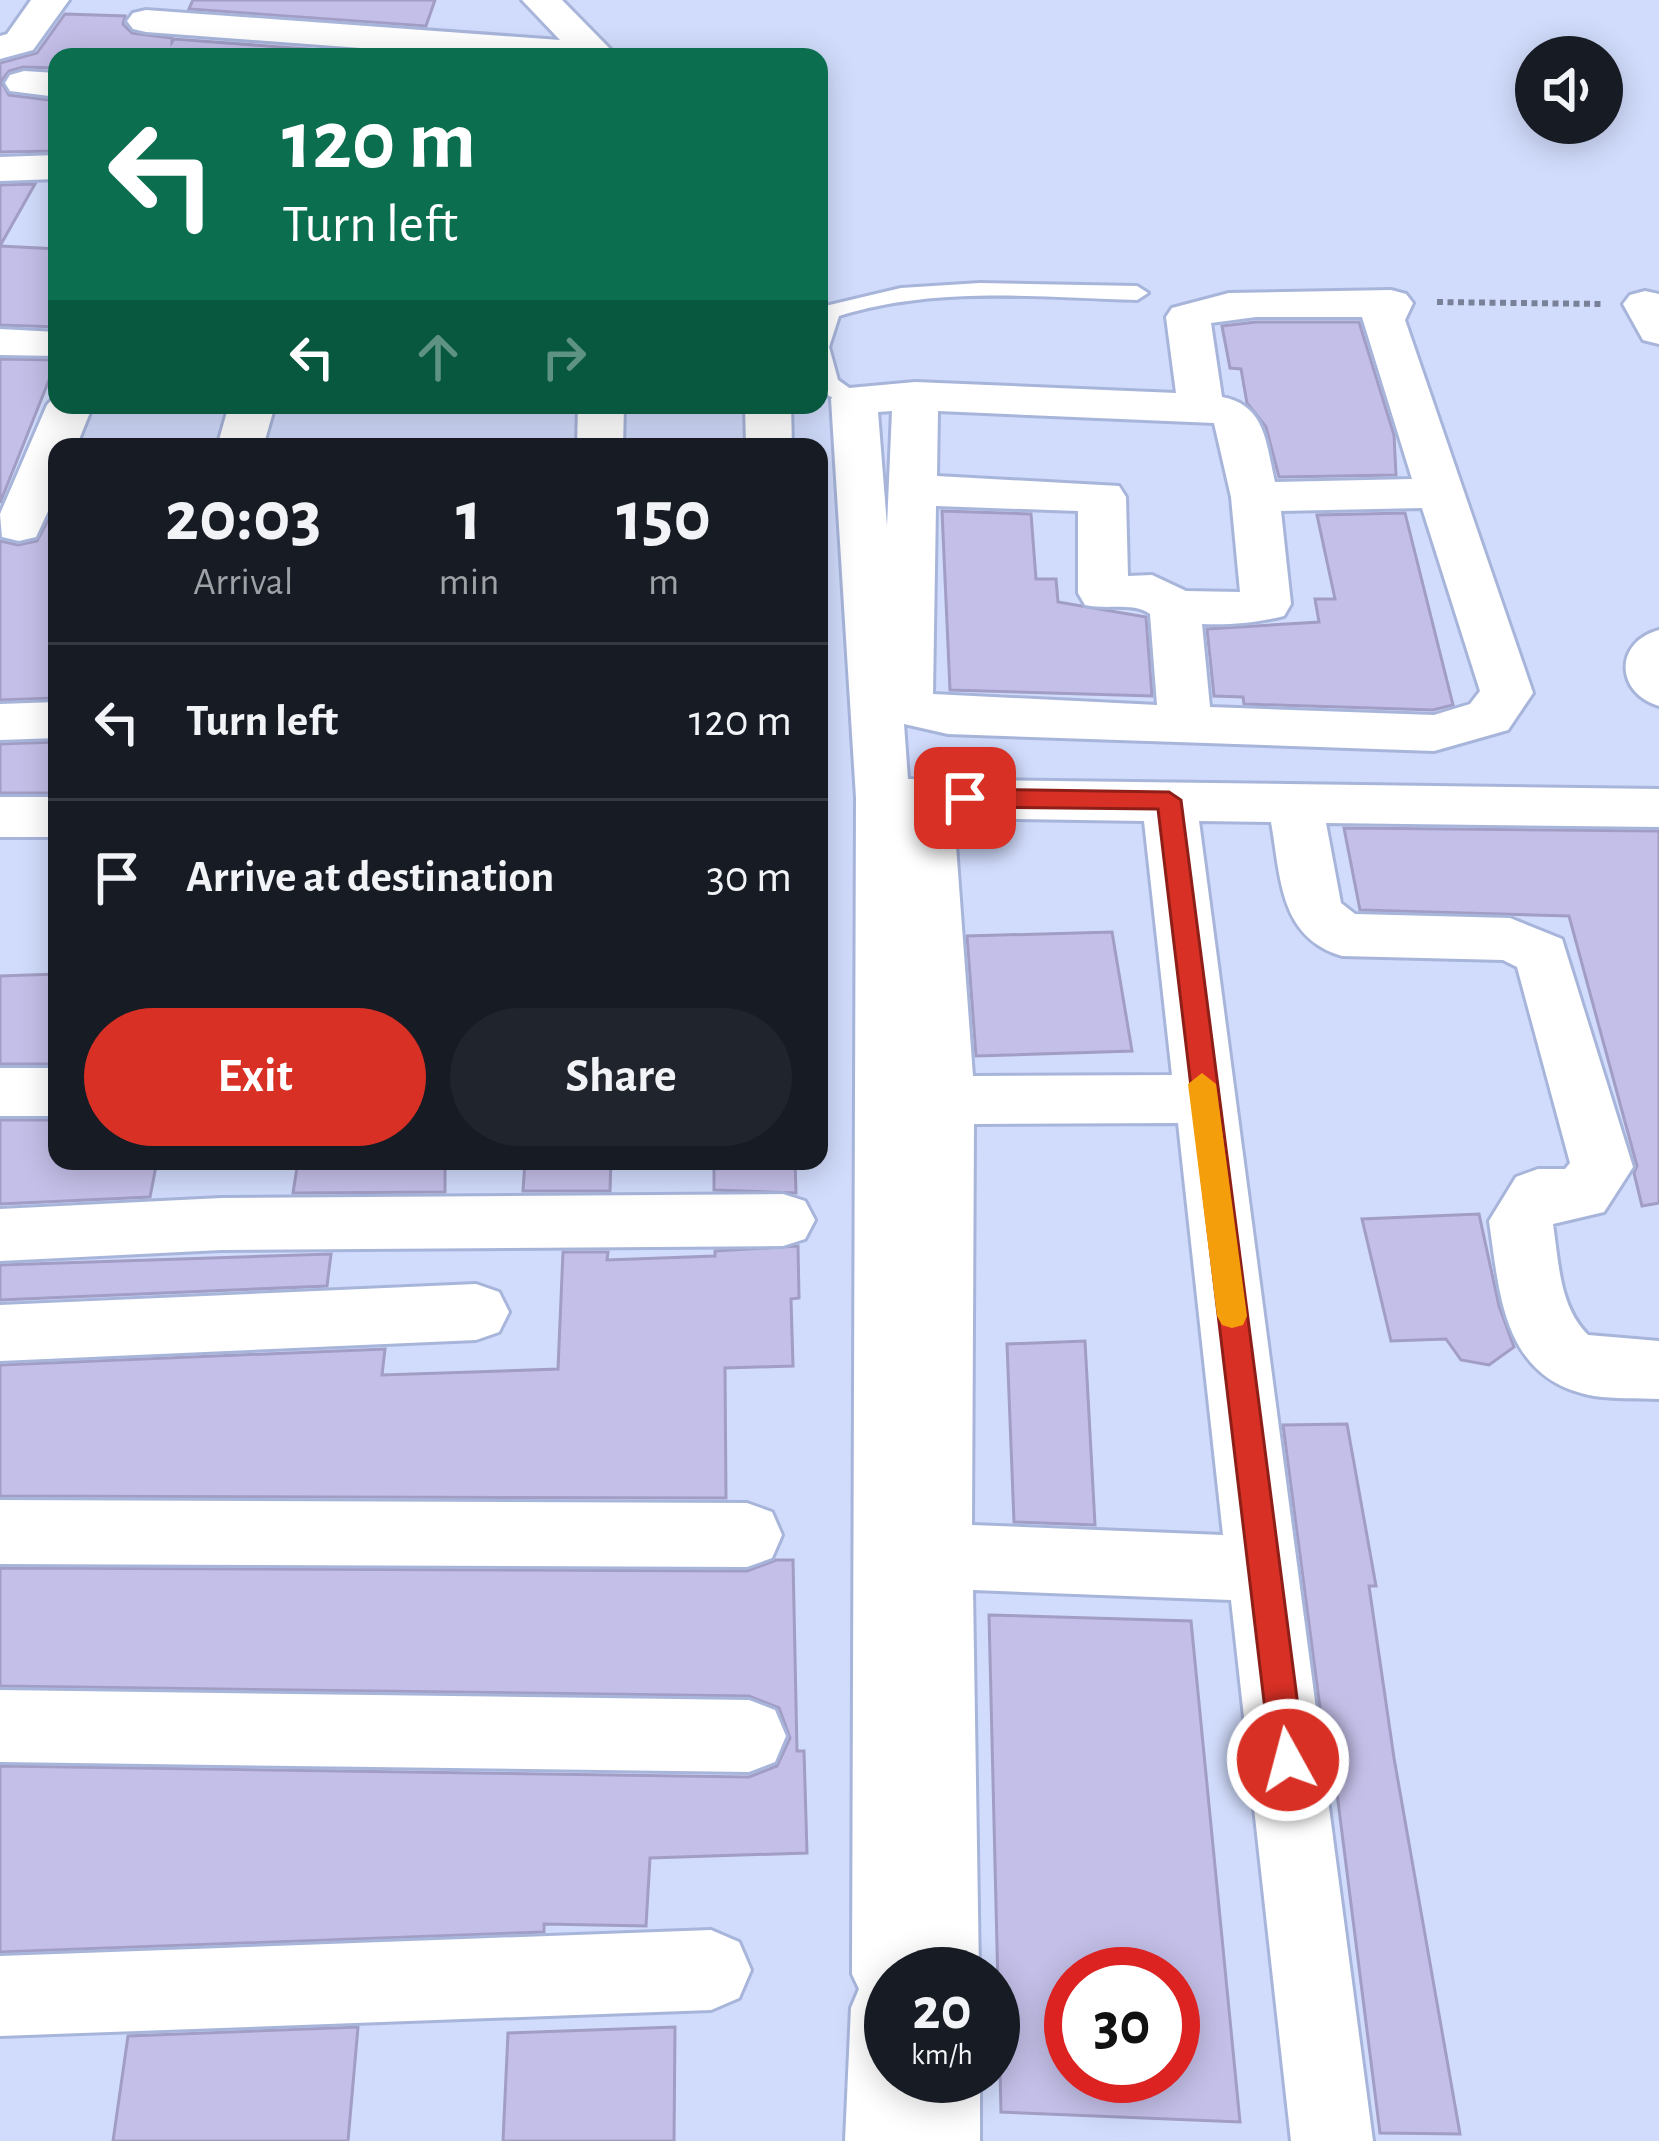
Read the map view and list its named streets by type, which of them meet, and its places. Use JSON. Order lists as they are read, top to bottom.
{
  "page": {
    "turn": ["120 m", "Turn left"],
    "eta": [
      "20:03",
      "Arrival",
      "1",
      "min",
      "150",
      "m"
    ],
    "list": [
      {
        "name": "Turn left",
        "value": "120 m"
      },
      {
        "name": "Arrive at destination",
        "value": "30 m"
      }
    ],
    "buttons": ["Exit", "Share"],
    "speed": "20 km/h",
    "limit": "30"
  }
}
